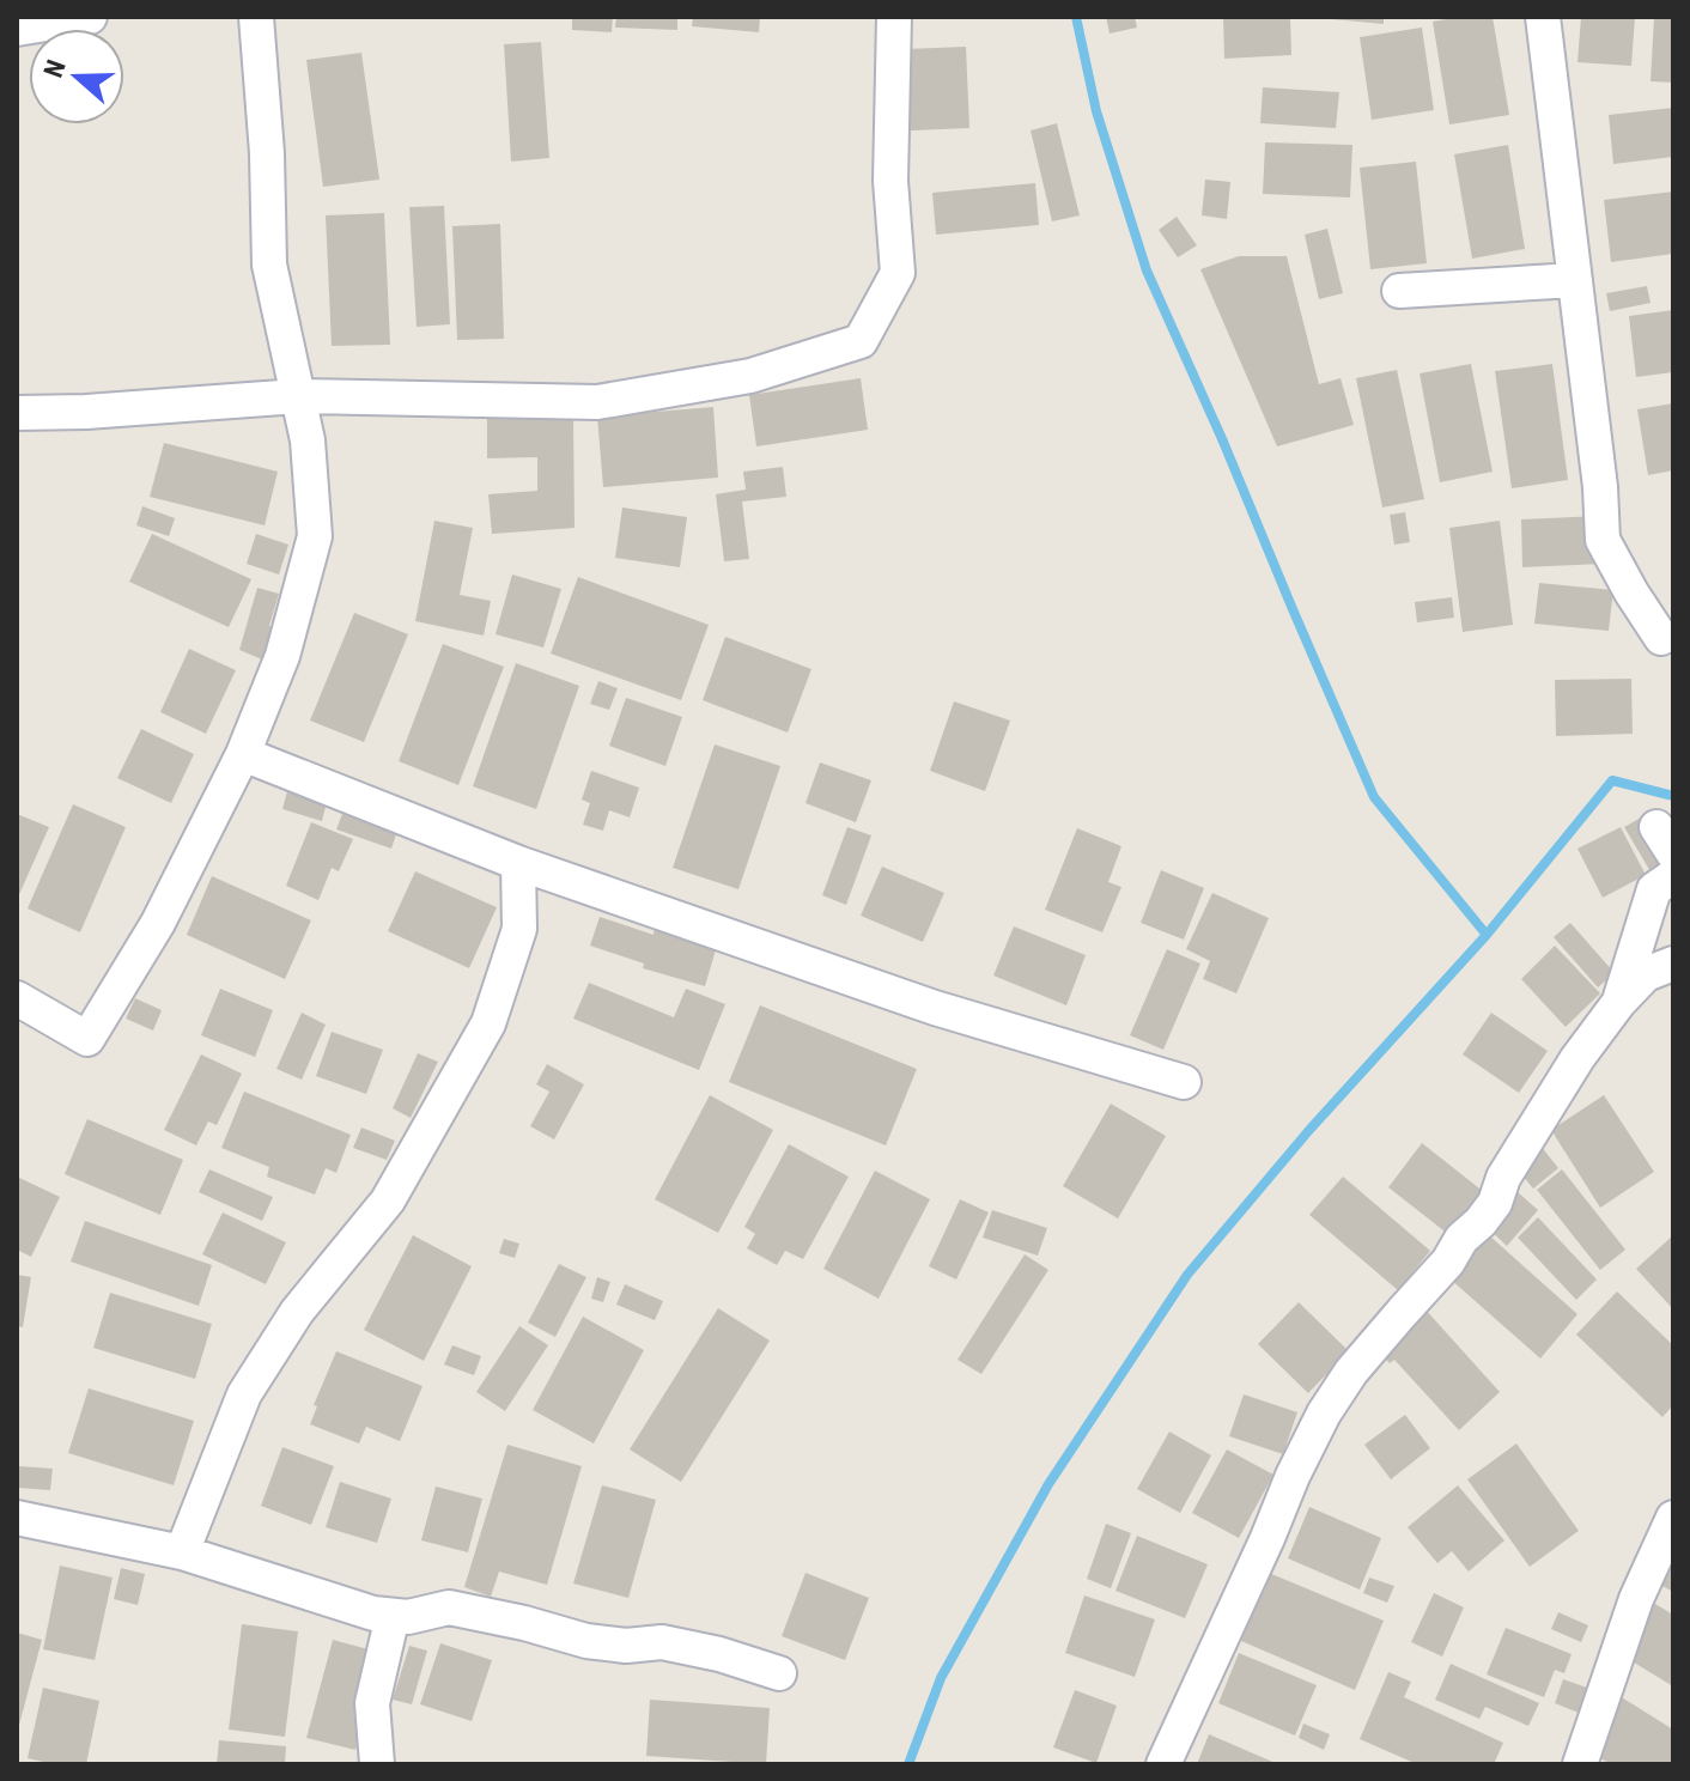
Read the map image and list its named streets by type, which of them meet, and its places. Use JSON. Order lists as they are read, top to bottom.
{
  "north": "left"
}
